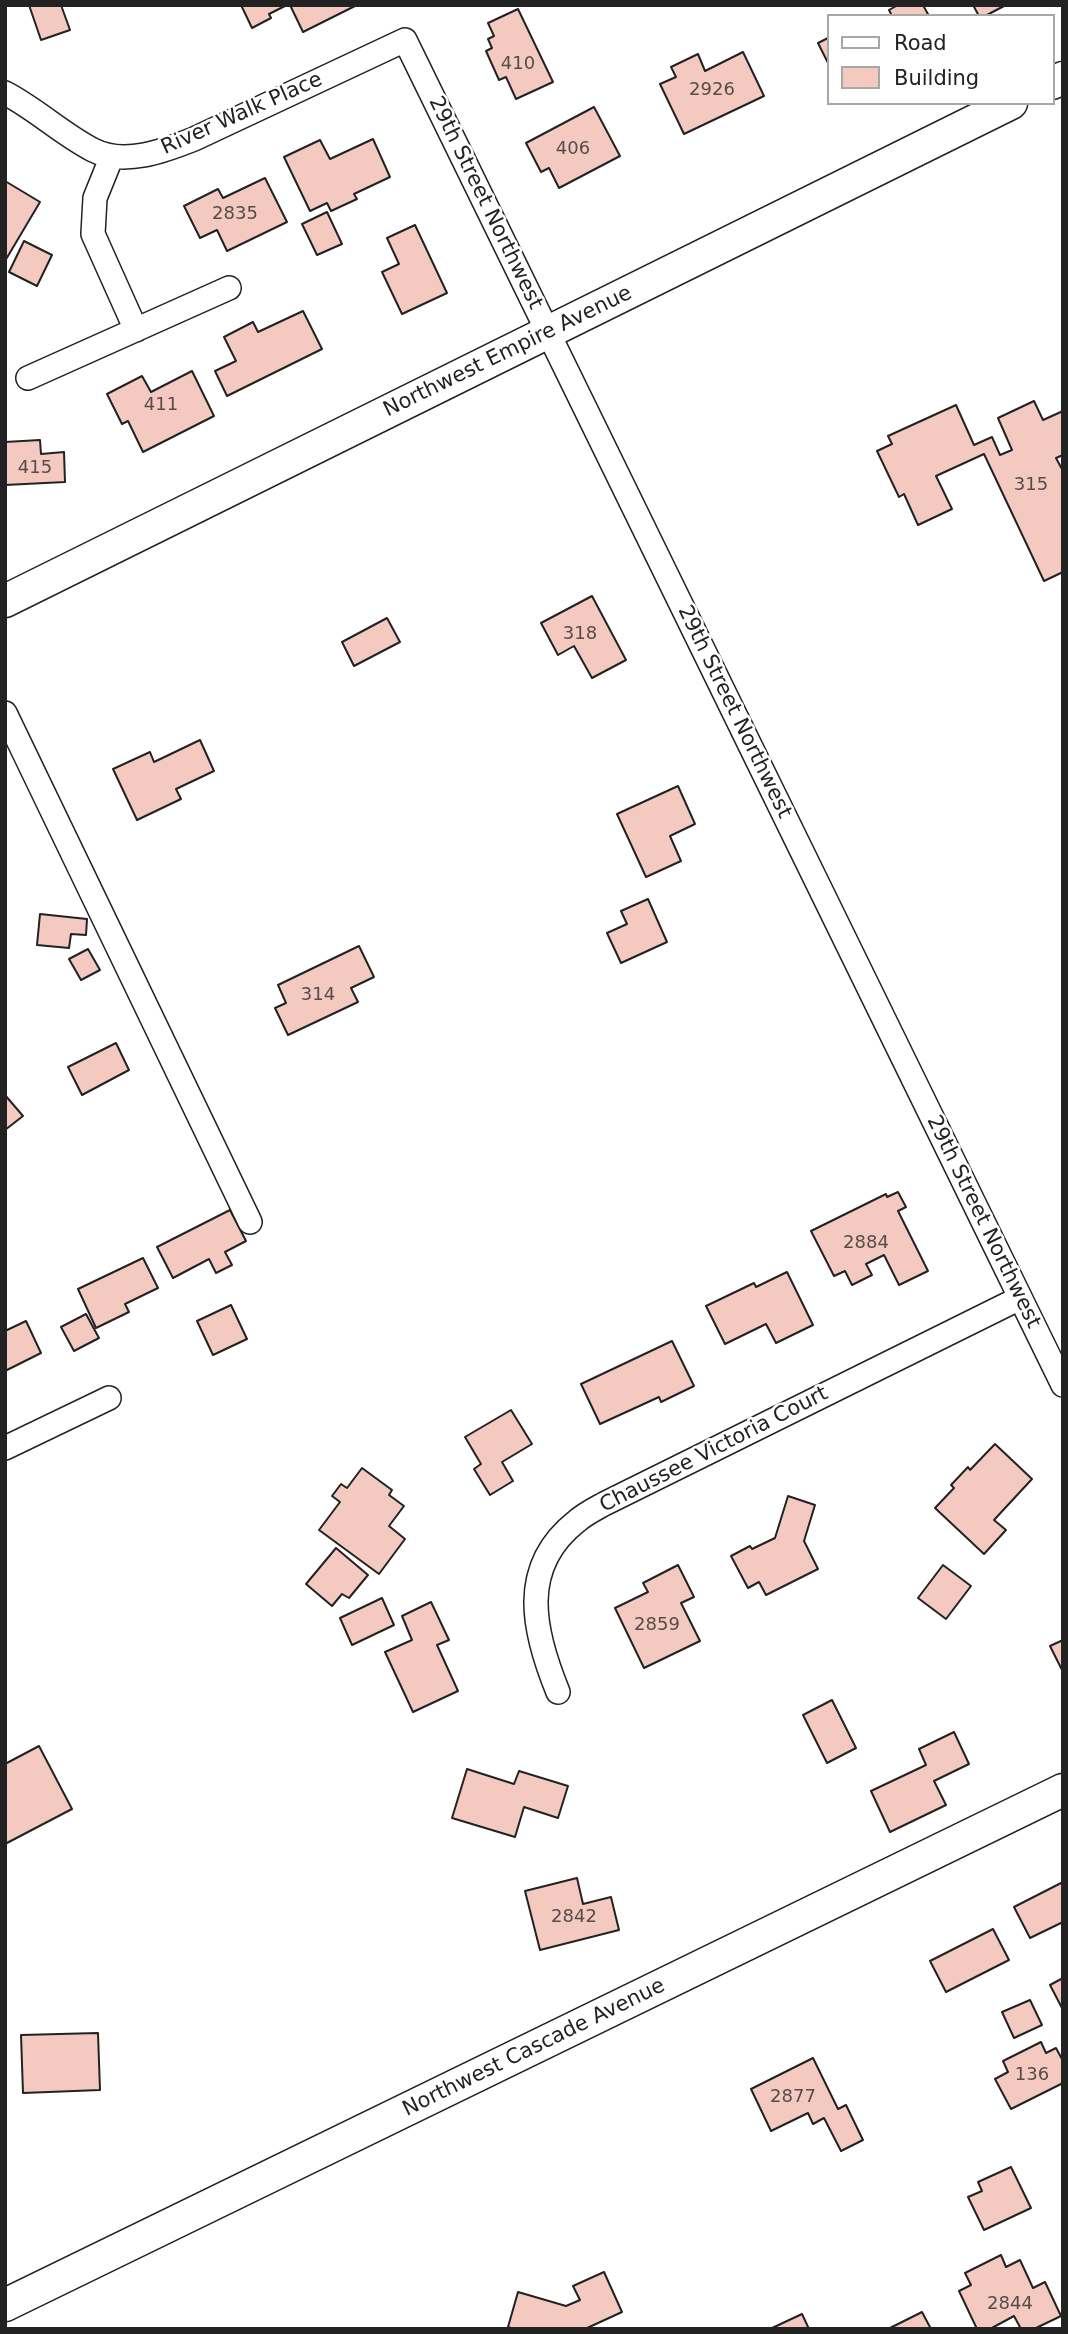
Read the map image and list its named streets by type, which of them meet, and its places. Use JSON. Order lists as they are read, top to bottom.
{
  "streets": {
    "street": [
      "River Walk Place",
      "29th Street Northwest",
      "Northwest Empire Avenue",
      "Chaussee Victoria Court",
      "Northwest Cascade Avenue"
    ]
  },
  "crossings": [
    ["River Walk Place", "29th Street Northwest"],
    ["29th Street Northwest", "Northwest Empire Avenue"],
    ["29th Street Northwest", "Chaussee Victoria Court"]
  ],
  "house_numbers": [
    "410",
    "2926",
    "406",
    "2835",
    "411",
    "415",
    "315",
    "318",
    "314",
    "2884",
    "2859",
    "2842",
    "136",
    "2877",
    "2844"
  ],
  "legend": ["Road", "Building"]
}
